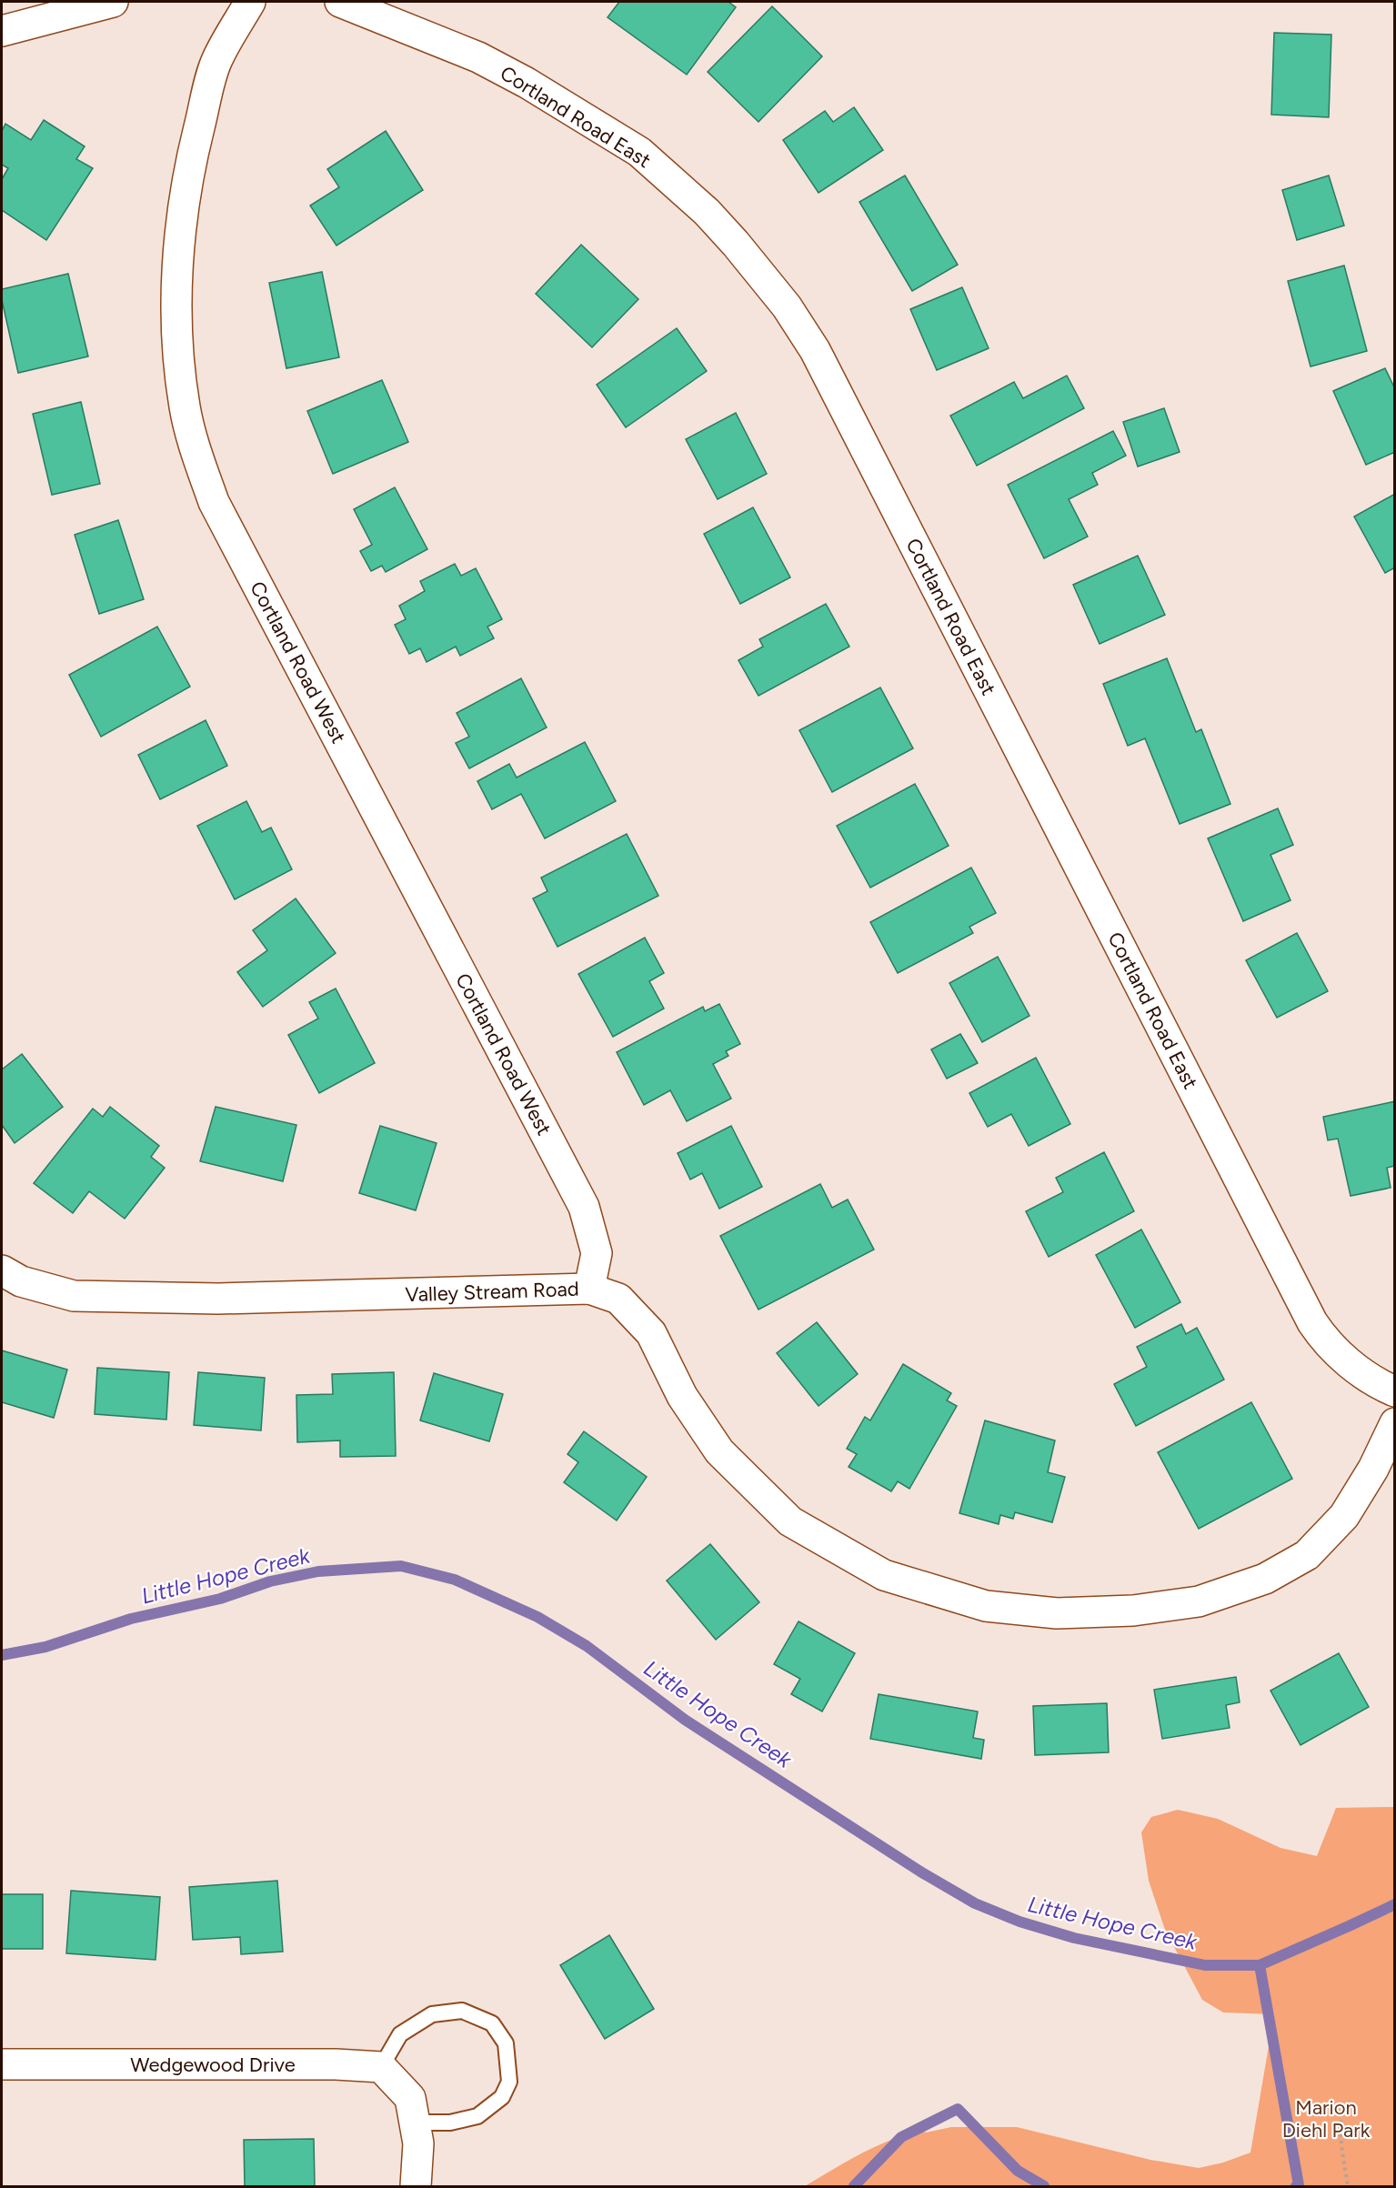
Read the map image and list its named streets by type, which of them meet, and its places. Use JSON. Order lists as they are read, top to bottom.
{
  "streets": {
    "street": [
      "Cortland Road East",
      "Cortland Road West",
      "Valley Stream Road",
      "Wedgewood Drive"
    ]
  },
  "crossings": [
    ["Cortland Road West", "Valley Stream Road"]
  ],
  "water": ["Little Hope Creek"],
  "parks": ["Marion Diehl Park"]
}
